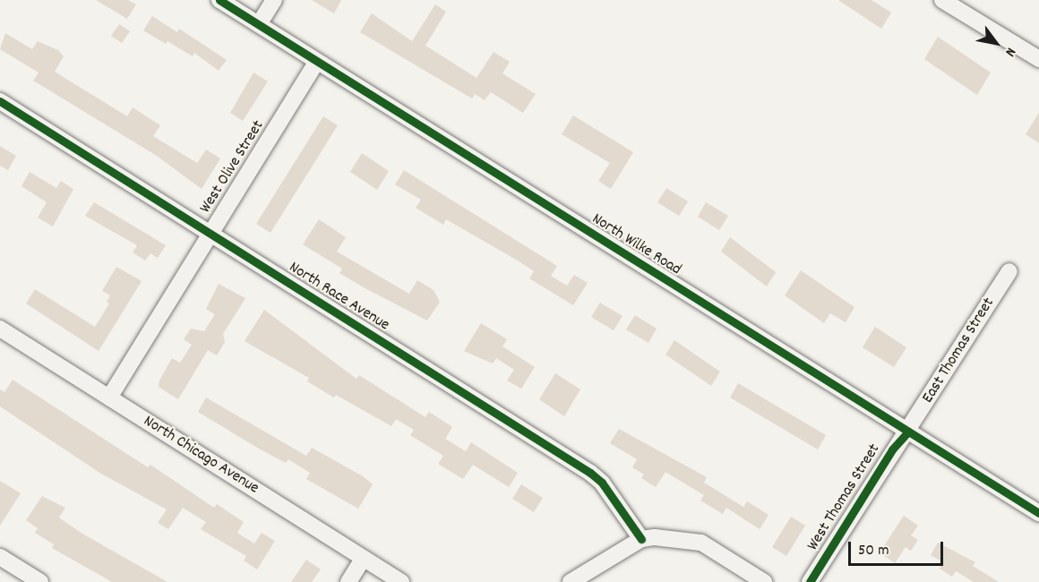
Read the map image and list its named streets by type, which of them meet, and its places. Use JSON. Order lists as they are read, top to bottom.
{
  "streets": {
    "street": [
      "West Olive Street",
      "North Wilke Road",
      "North Race Avenue",
      "East Thomas Street",
      "North Chicago Avenue",
      "West Thomas Street"
    ]
  },
  "crossings": [
    ["West Olive Street", "North Wilke Road"],
    ["West Olive Street", "North Race Avenue"],
    ["West Olive Street", "North Chicago Avenue"],
    ["North Wilke Road", "East Thomas Street"],
    ["North Wilke Road", "West Thomas Street"],
    ["East Thomas Street", "West Thomas Street"]
  ],
  "scale_bar": "50 m",
  "north": "bottom right"
}
